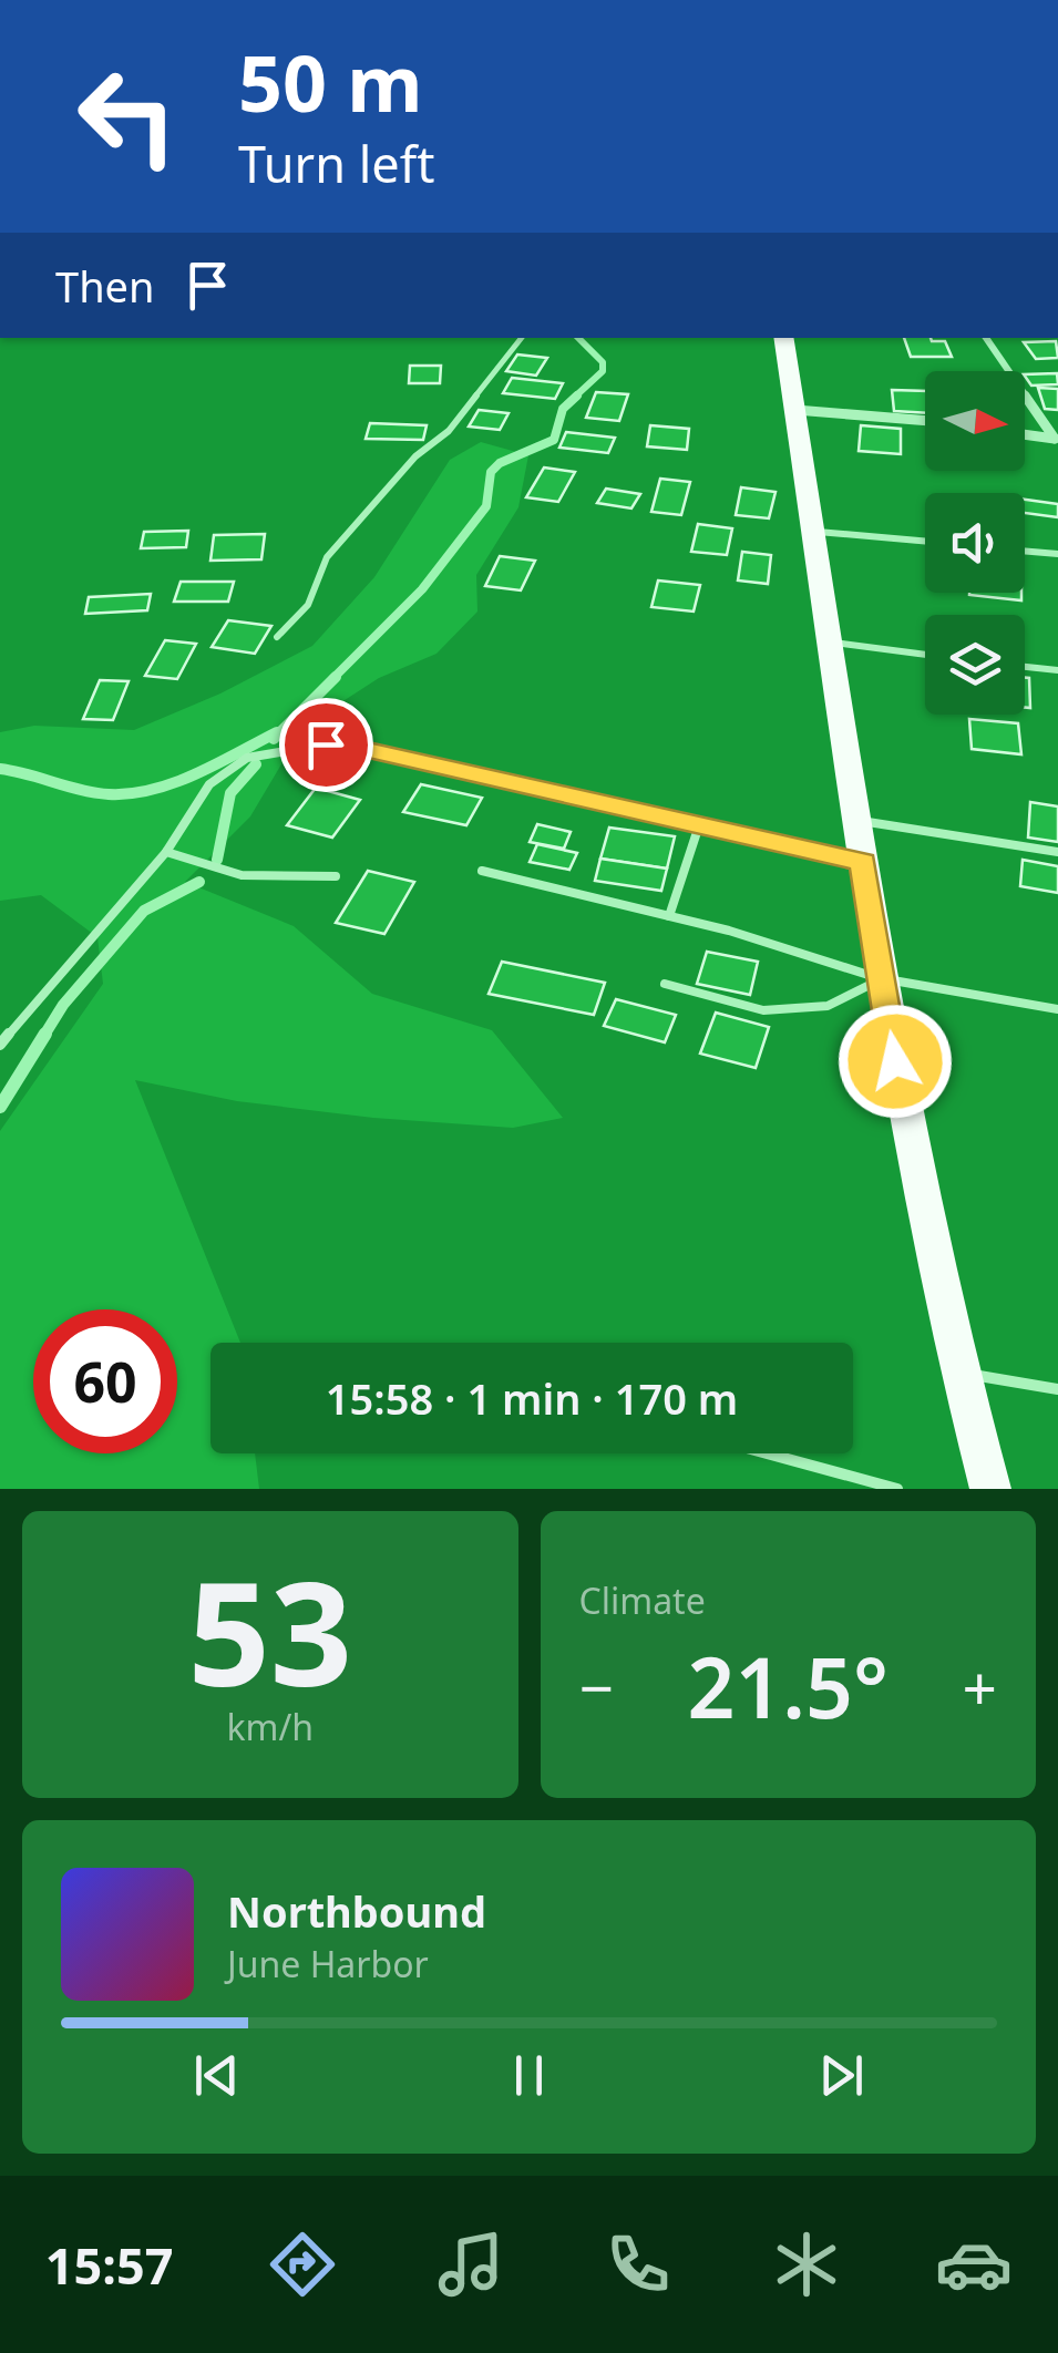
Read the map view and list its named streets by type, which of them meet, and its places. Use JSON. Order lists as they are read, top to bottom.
{
  "north": "right",
  "page": {
    "turn": ["50 m", "Turn left"],
    "then": "Then",
    "limit": "60",
    "trip": "15:58 · 1 min · 170 m",
    "tile": [
      ["53", "km/h"],
      "Climate"
    ],
    "heat": ["−", "21.5°", "+"],
    "song": ["Northbound", "June Harbor"],
    "tabs": "15:57"
  }
}
